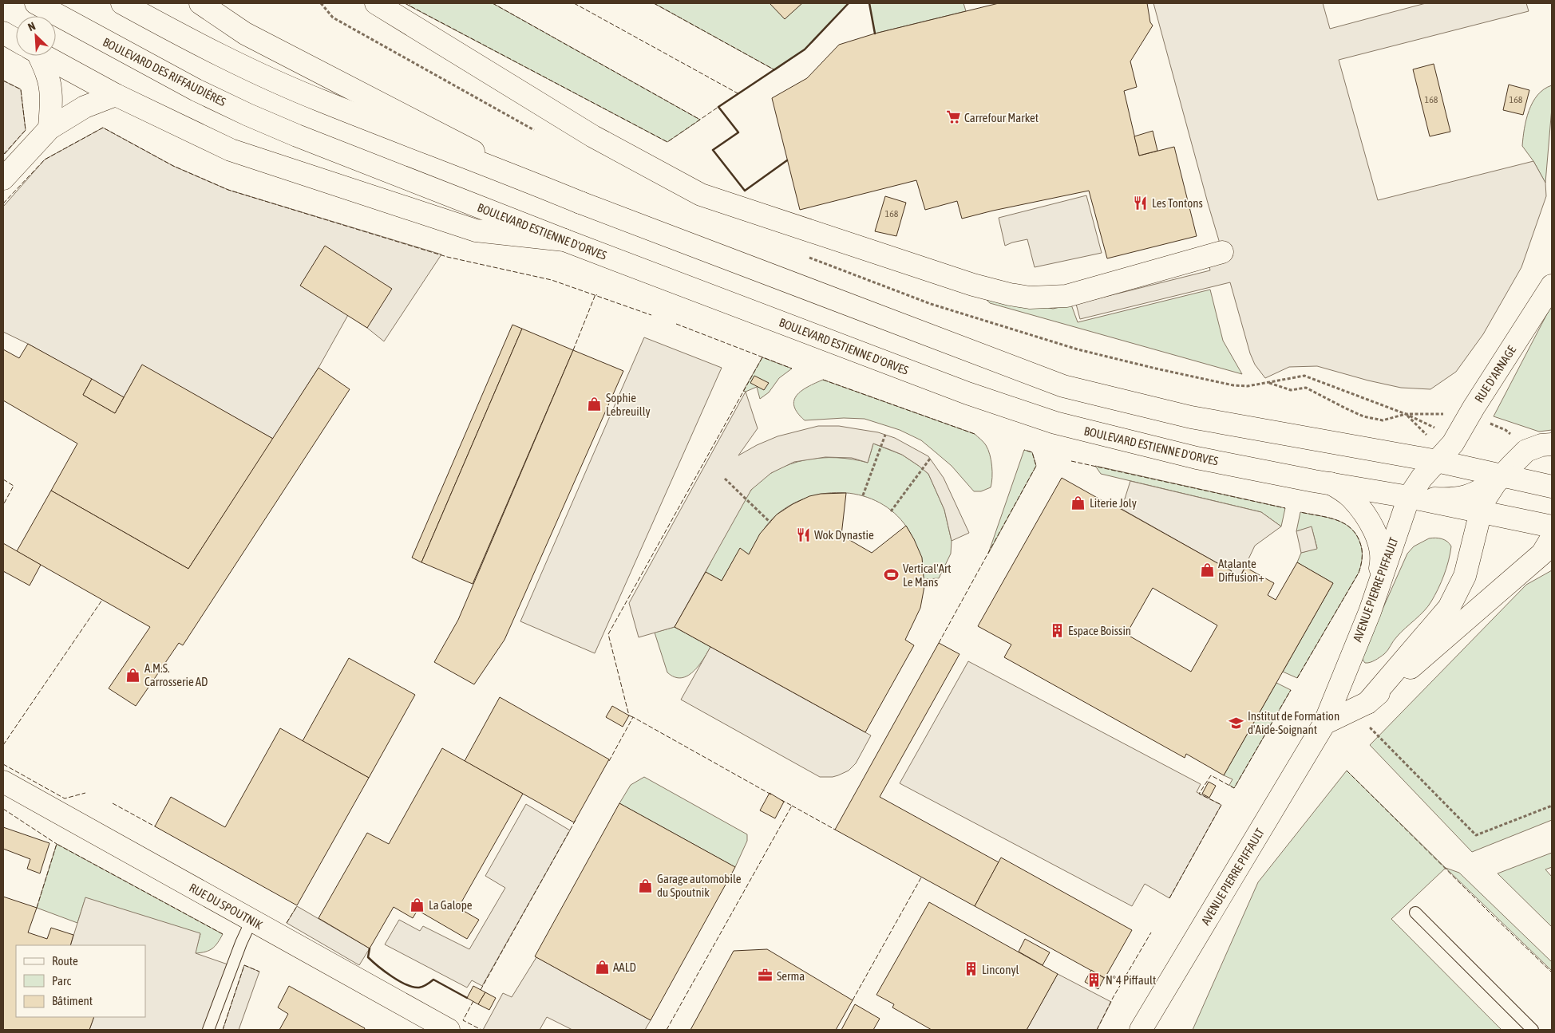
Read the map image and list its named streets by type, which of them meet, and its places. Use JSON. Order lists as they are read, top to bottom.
{
  "streets": {
    "main road": [
      "BOULEVARD DES RIFFAUDIÈRES",
      "BOULEVARD ESTIENNE D'ORVES",
      "RUE D'ARNAGE",
      "AVENUE PIERRE PIFFAULT",
      "RUE DU SPOUTNIK"
    ]
  },
  "crossings": [
    ["BOULEVARD DES RIFFAUDIÈRES", "BOULEVARD ESTIENNE D'ORVES"],
    ["BOULEVARD ESTIENNE D'ORVES", "AVENUE PIERRE PIFFAULT"],
    ["RUE D'ARNAGE", "AVENUE PIERRE PIFFAULT"]
  ],
  "places": {
    "supermarket": ["Carrefour Market"],
    "restaurant": ["Les Tontons", "Wok Dynastie"],
    "shop": [
      "Sophie Lebreuilly",
      "Literie Joly",
      "Atalante Diffusion+",
      "A.M.S. Carrosserie AD",
      "Garage automobile du Spoutnik",
      "La Galope",
      "AALD"
    ],
    "sports": ["Vertical'Art Le Mans"],
    "building": ["Espace Boissin", "Linconyl", "N°4 Piffault"],
    "school or university": ["Institut de Formation d'Aide-Soignant"],
    "office": ["Serma"]
  },
  "house_numbers": ["168", "168", "168"],
  "legend": ["Route", "Parc", "Bâtiment"],
  "north": "top left"
}
